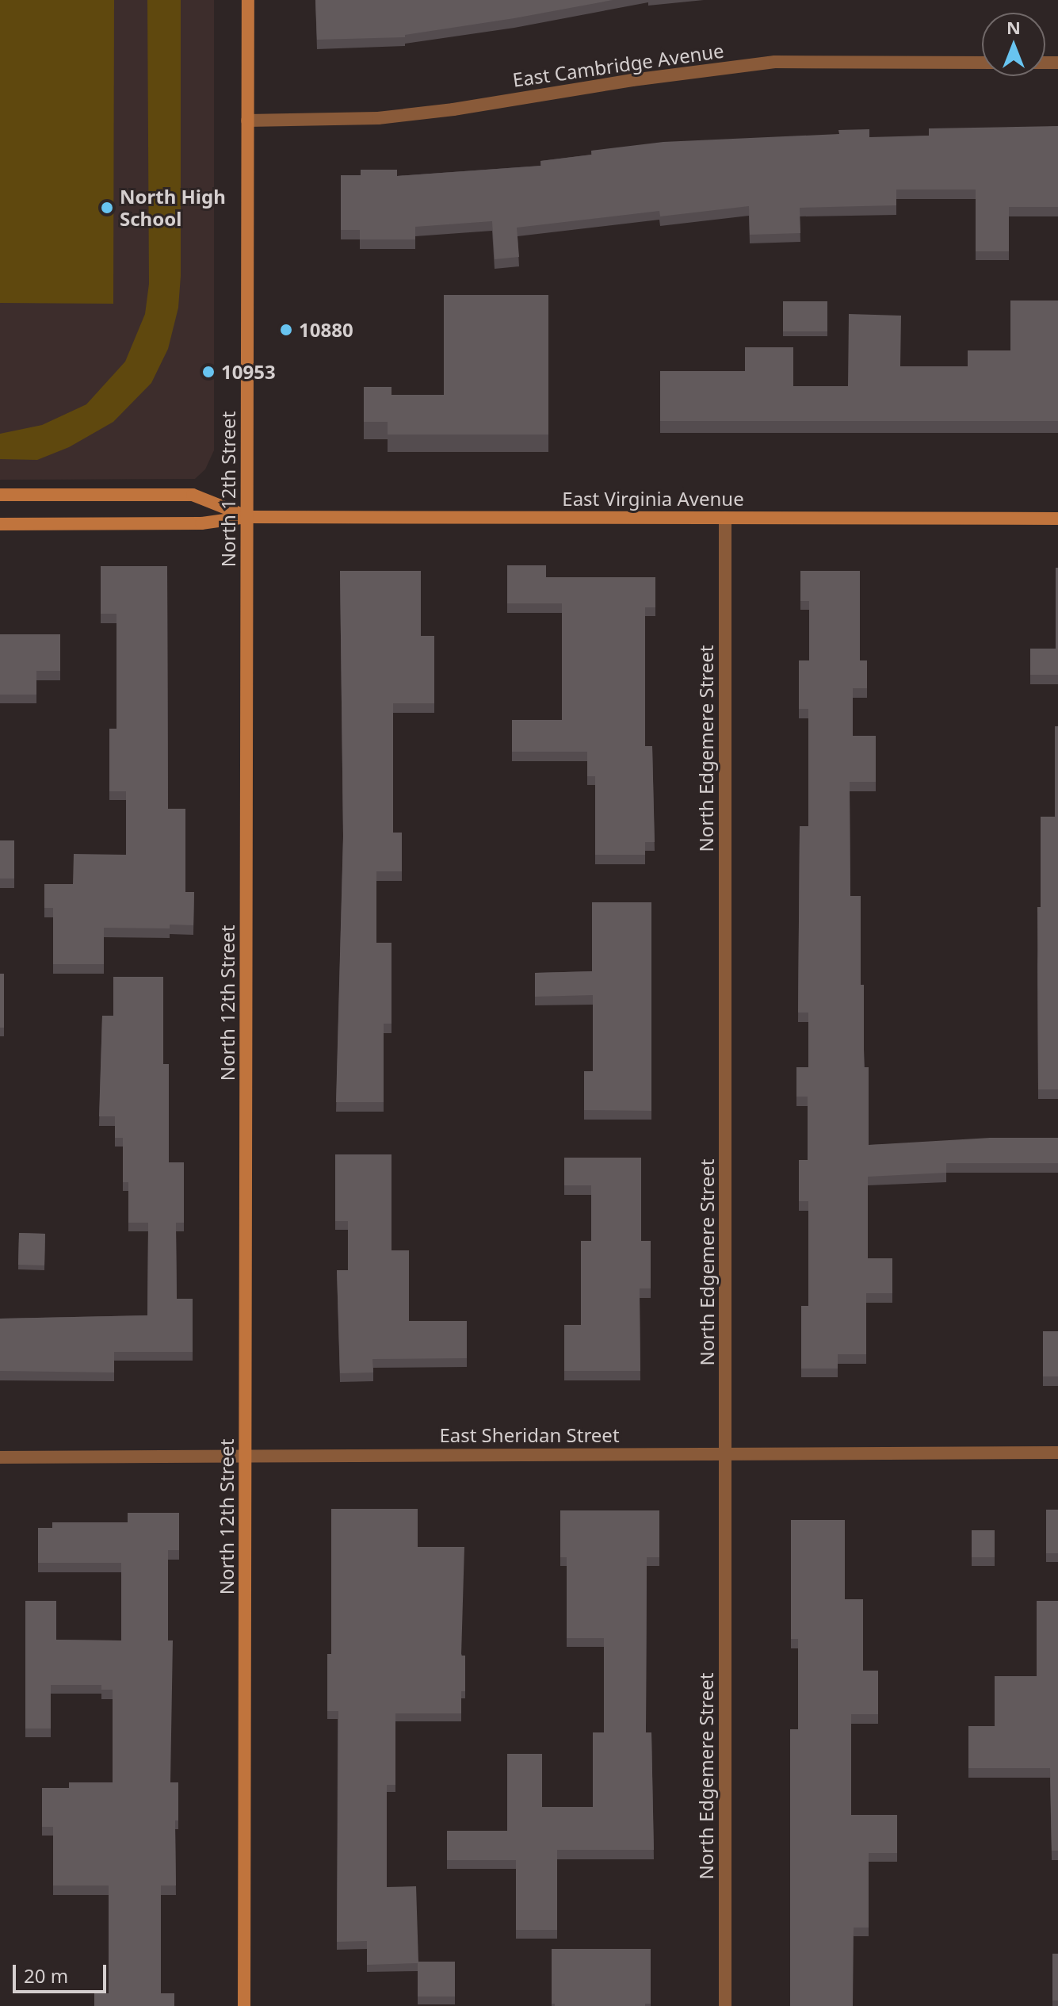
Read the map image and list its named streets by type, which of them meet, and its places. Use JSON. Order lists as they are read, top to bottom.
{
  "streets": {
    "street": [
      "East Cambridge Avenue",
      "North 12th Street",
      "East Virginia Avenue",
      "North Edgemere Street",
      "East Sheridan Street"
    ]
  },
  "crossings": [
    ["East Cambridge Avenue", "North 12th Street"],
    ["North 12th Street", "East Virginia Avenue"],
    ["North 12th Street", "East Sheridan Street"],
    ["East Virginia Avenue", "North Edgemere Street"],
    ["North Edgemere Street", "East Sheridan Street"]
  ],
  "places": ["North High School", "10880", "10953"],
  "scale_bar": "20 m",
  "north": "top"
}
